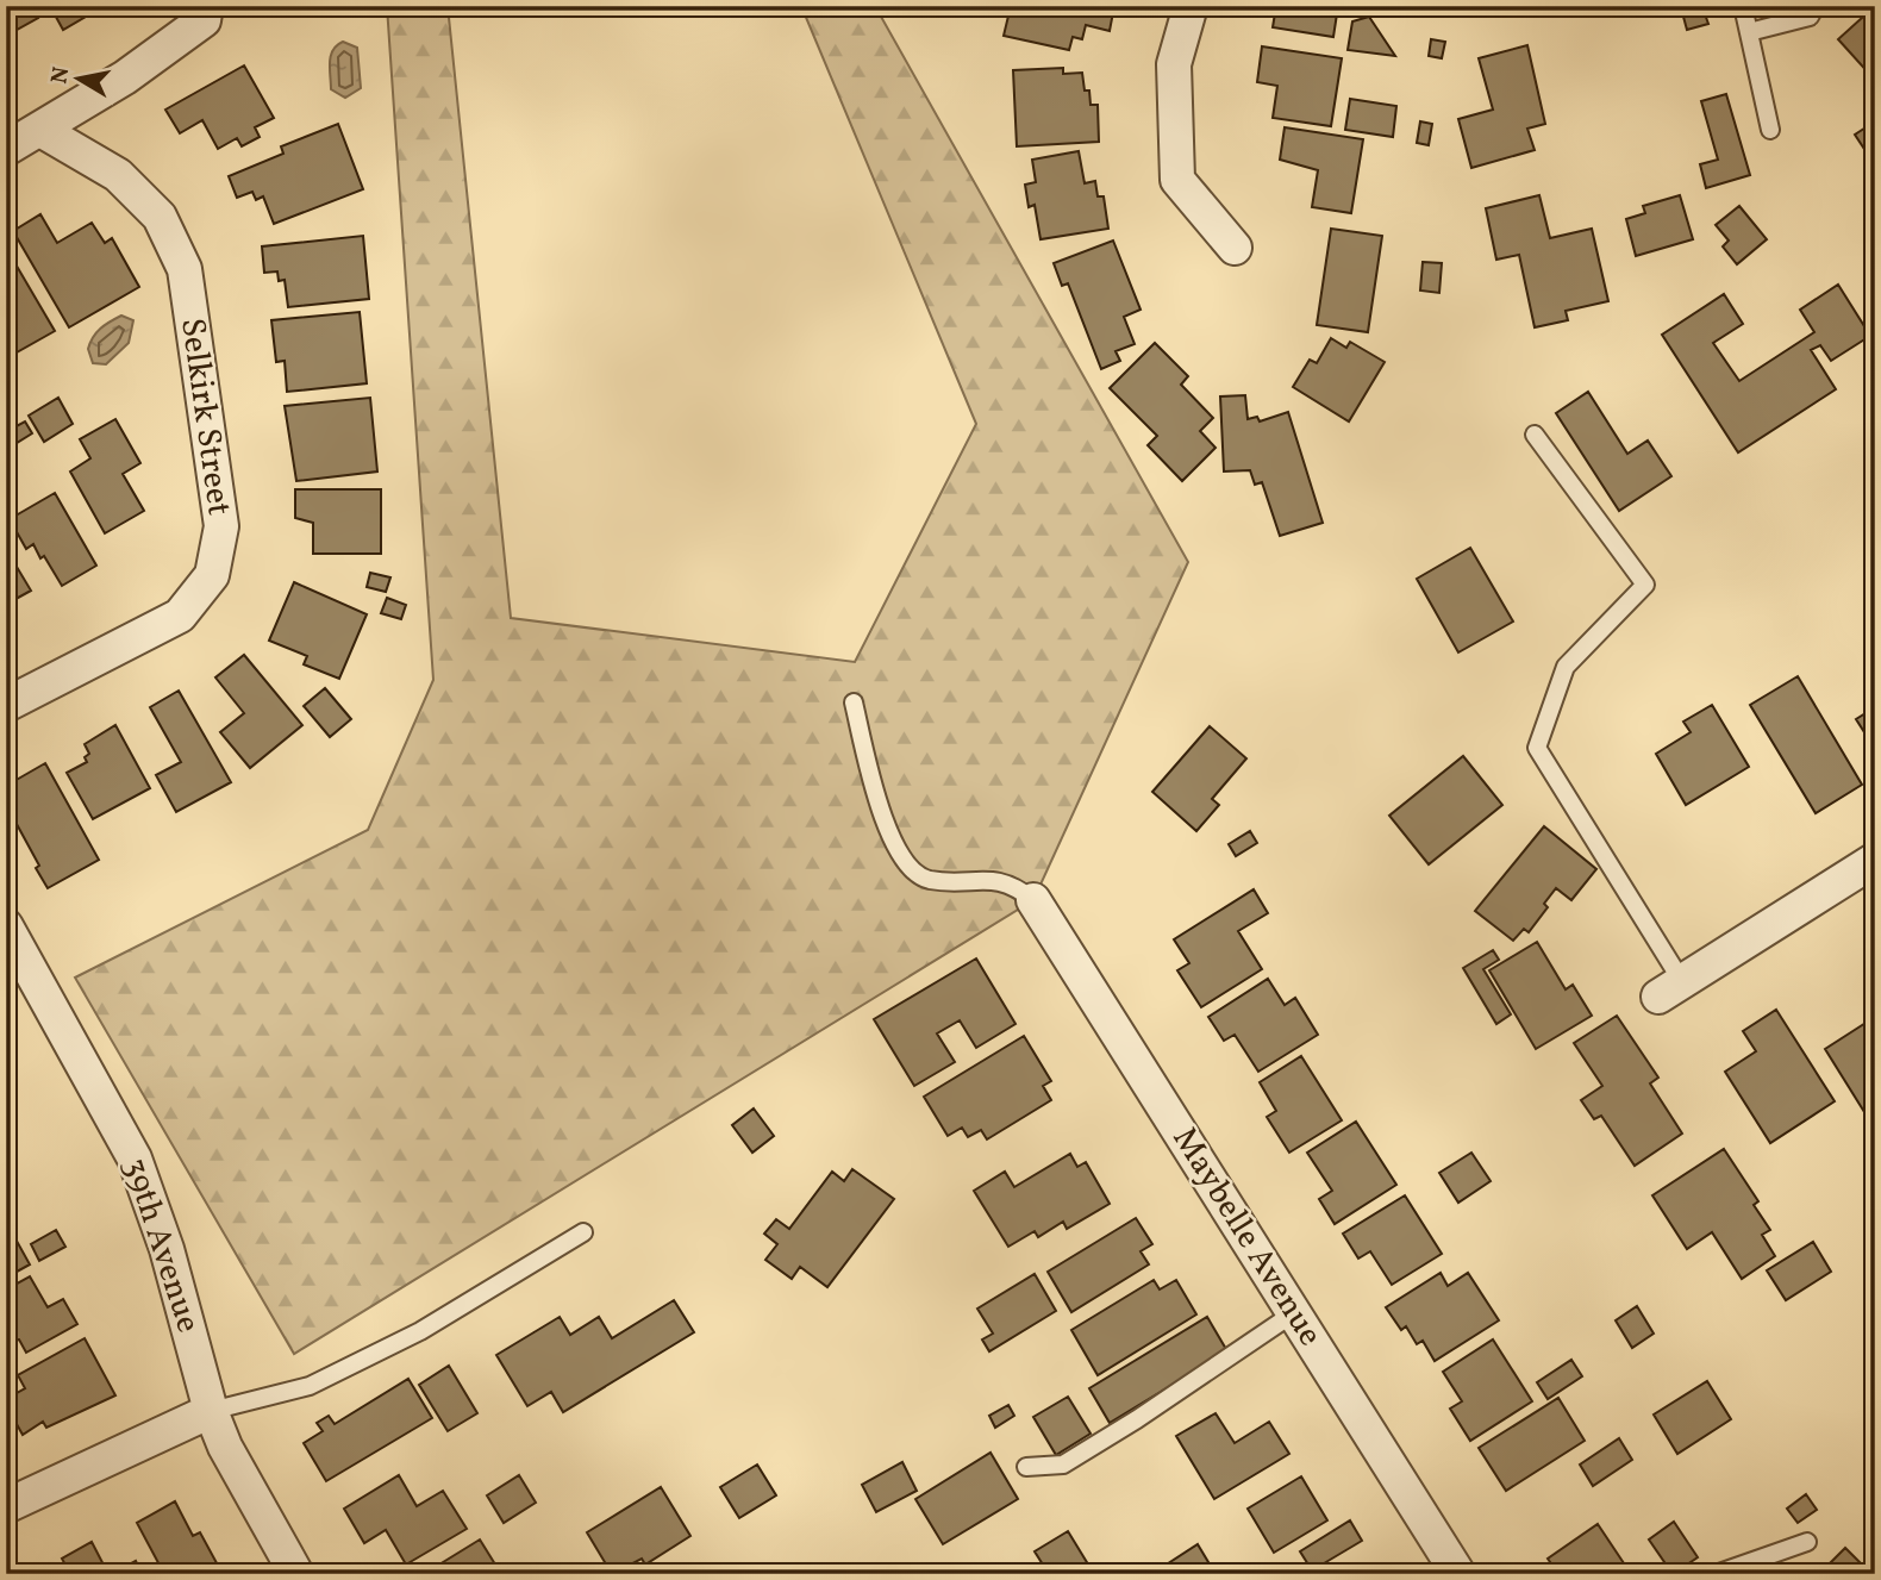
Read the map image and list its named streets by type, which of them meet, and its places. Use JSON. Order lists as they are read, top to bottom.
{
  "streets": {
    "street": ["Selkirk Street", "Maybelle Avenue", "39th Avenue"]
  },
  "north": "left"
}
